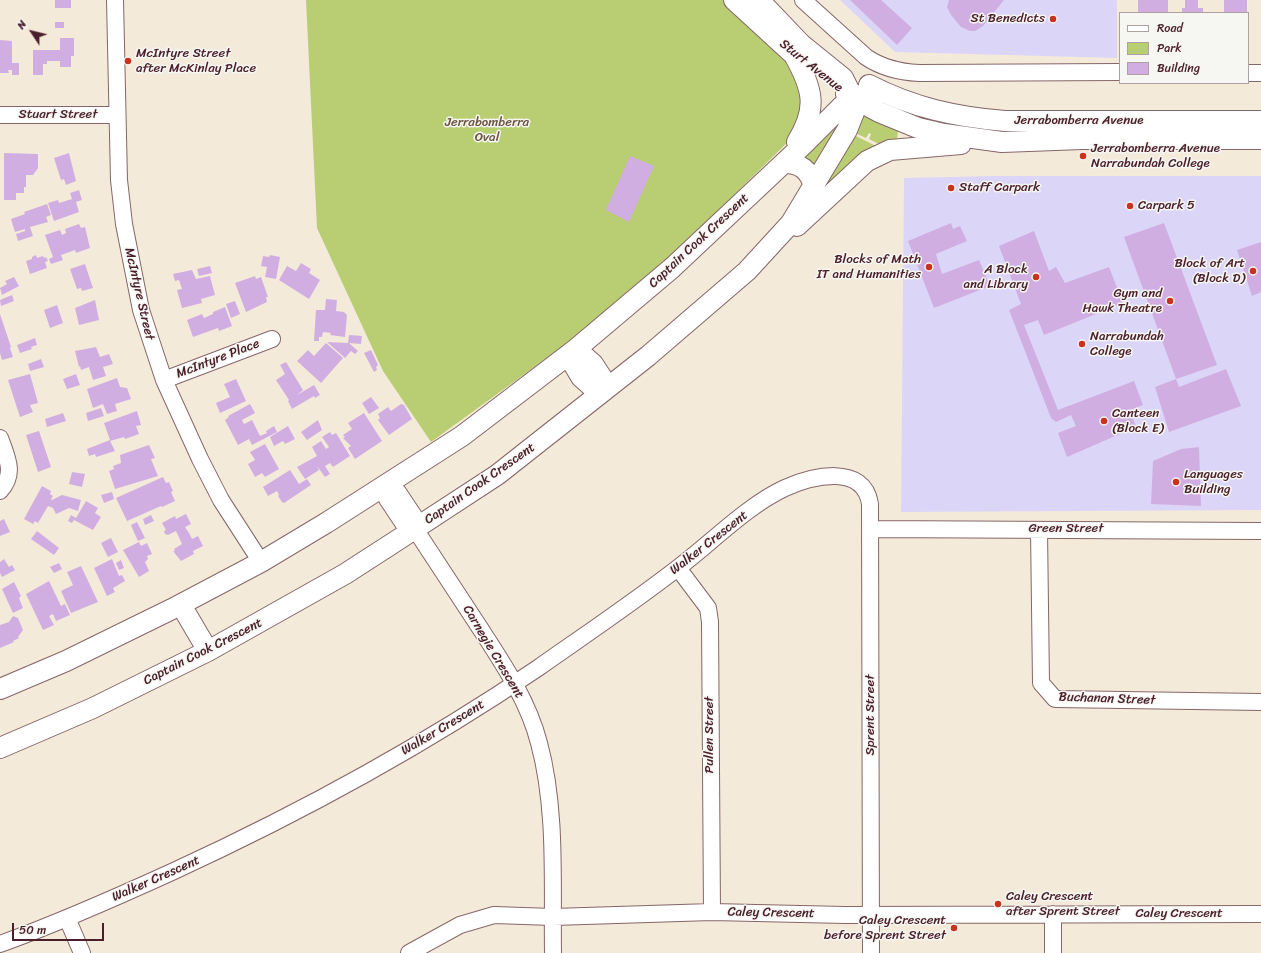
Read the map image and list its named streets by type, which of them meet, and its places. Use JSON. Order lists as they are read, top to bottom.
{
  "streets": {
    "main road": ["Sturt Avenue", "Jerrabomberra Avenue", "Captain Cook Crescent"],
    "street": [
      "Stuart Street",
      "McIntyre Street",
      "McIntyre Place",
      "Green Street",
      "Walker Crescent",
      "Carnegie Crescent",
      "Buchanan Street",
      "Sprent Street",
      "Pullen Street",
      "Caley Crescent"
    ]
  },
  "crossings": [
    ["Sturt Avenue", "Jerrabomberra Avenue"],
    ["Sturt Avenue", "Captain Cook Crescent"],
    ["Stuart Street", "McIntyre Street"],
    ["Captain Cook Crescent", "McIntyre Street"],
    ["Captain Cook Crescent", "Carnegie Crescent"],
    ["McIntyre Street", "McIntyre Place"],
    ["Green Street", "Buchanan Street"],
    ["Green Street", "Sprent Street"],
    ["Walker Crescent", "Carnegie Crescent"],
    ["Walker Crescent", "Sprent Street"],
    ["Walker Crescent", "Pullen Street"],
    ["Carnegie Crescent", "Caley Crescent"],
    ["Sprent Street", "Caley Crescent"],
    ["Pullen Street", "Caley Crescent"]
  ],
  "parks": ["Jerrabomberra Oval"],
  "places": [
    "St Benedicts",
    "McIntyre Street after McKinlay Place",
    "Jerrabomberra Avenue Narrabundah College",
    "Staff Carpark",
    "Carpark 5",
    "Blocks of Math IT and Humanities",
    "Block of Art (Block D)",
    "A Block and Library",
    "Gym and Hawk Theatre",
    "Narrabundah College",
    "Canteen (Block E)",
    "Languages Building",
    "Caley Crescent after Sprent Street",
    "Caley Crescent before Sprent Street"
  ],
  "legend": ["Road", "Park", "Building"],
  "scale_bar": "50 m",
  "north": "top left"
}
